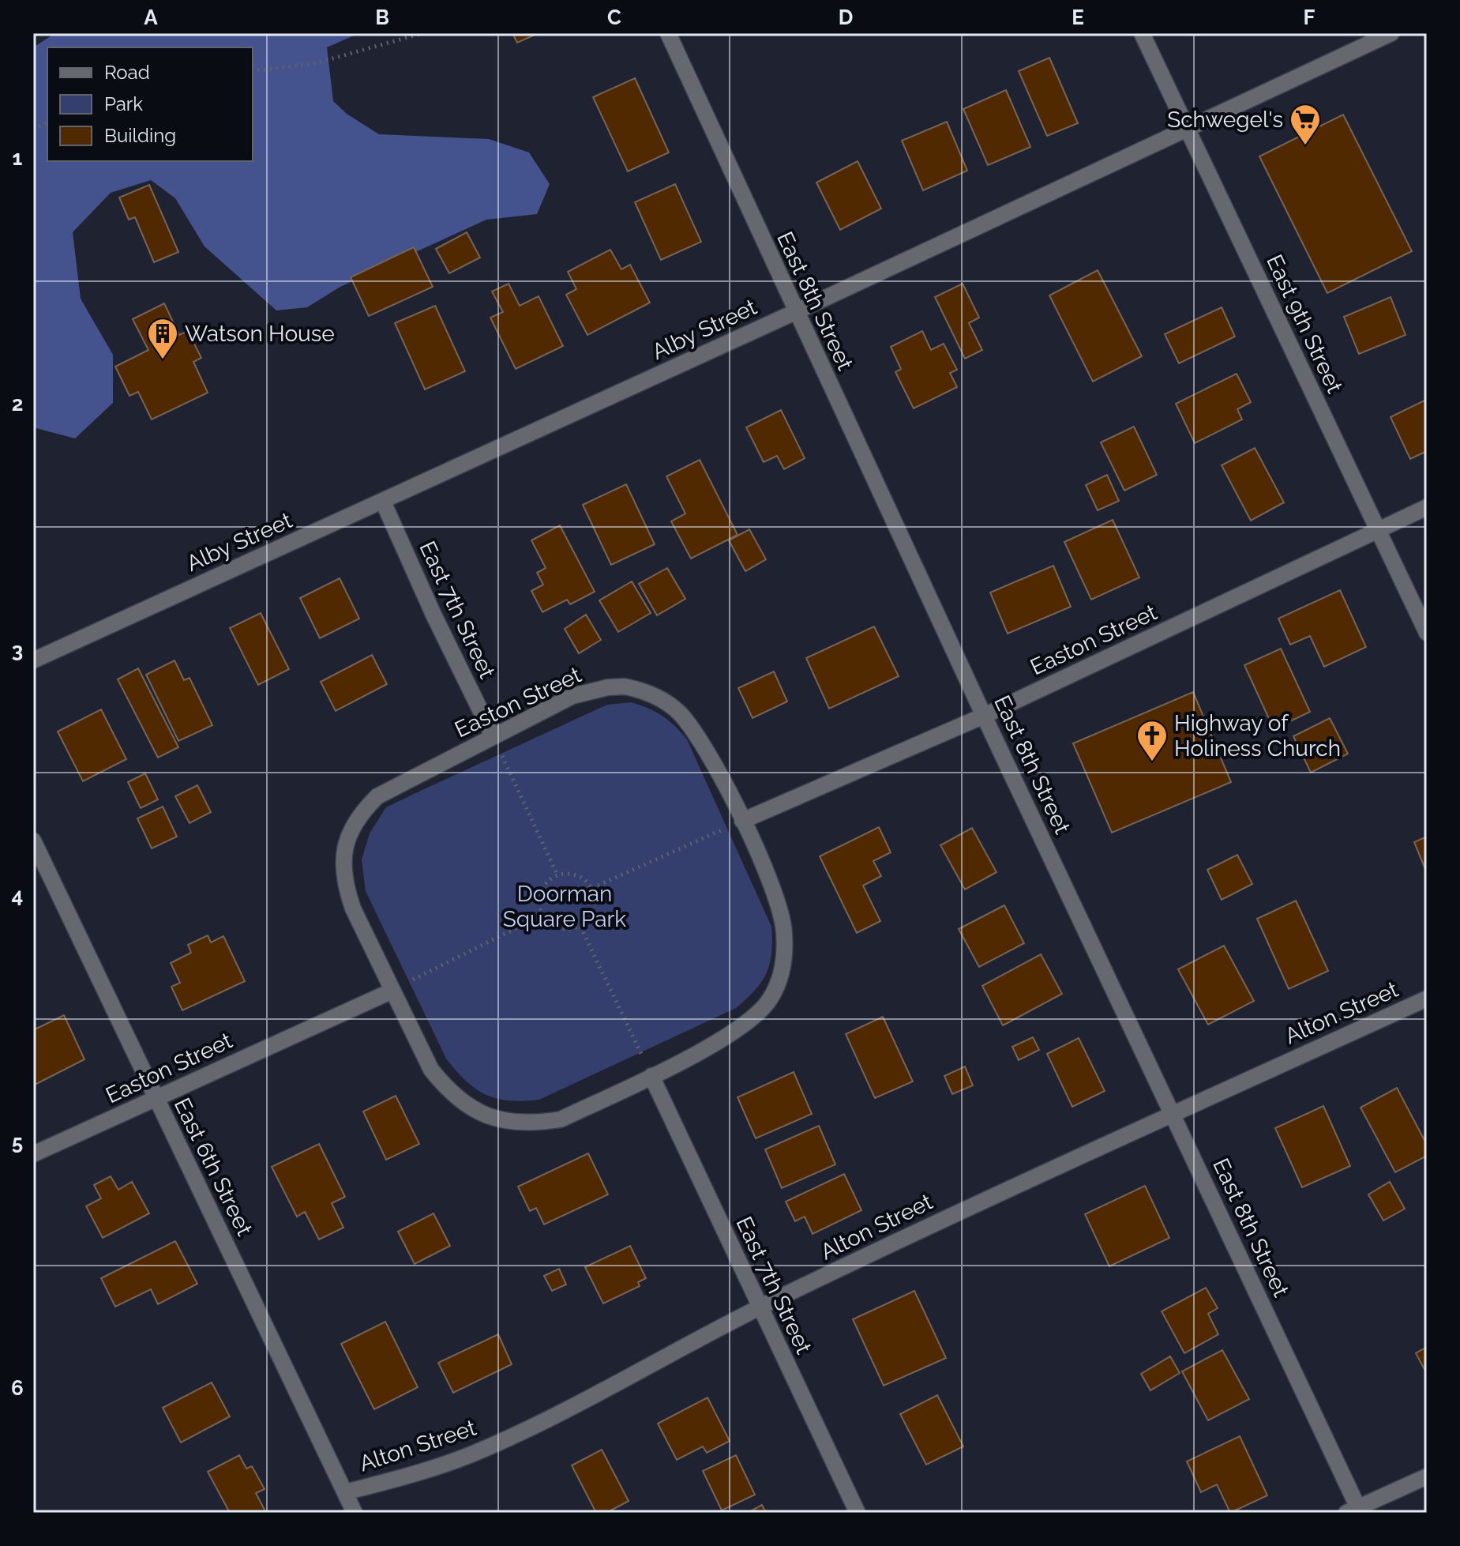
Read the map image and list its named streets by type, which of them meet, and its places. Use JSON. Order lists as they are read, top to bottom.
{
  "streets": {
    "street": [
      "East 8th Street",
      "East 9th Street",
      "Alby Street",
      "East 7th Street",
      "Easton Street",
      "Alton Street",
      "East 6th Street"
    ]
  },
  "crossings": [
    ["East 8th Street", "Alby Street"],
    ["East 8th Street", "Easton Street"],
    ["East 8th Street", "Alton Street"],
    ["East 9th Street", "Alby Street"],
    ["East 9th Street", "Easton Street"],
    ["Alby Street", "East 7th Street"],
    ["East 7th Street", "Easton Street"],
    ["East 7th Street", "Alton Street"],
    ["Easton Street", "East 6th Street"],
    ["Alton Street", "East 6th Street"]
  ],
  "parks": ["Doorman Square Park"],
  "places": {
    "supermarket": ["Schwegel's"],
    "building": ["Watson House"],
    "church": ["Highway of Holiness Church"]
  },
  "legend": ["Road", "Park", "Building"],
  "grid": {
    "columns": [
      "A",
      "B",
      "C",
      "D",
      "E",
      "F"
    ],
    "rows": [
      "1",
      "2",
      "3",
      "4",
      "5",
      "6"
    ]
  }
}
